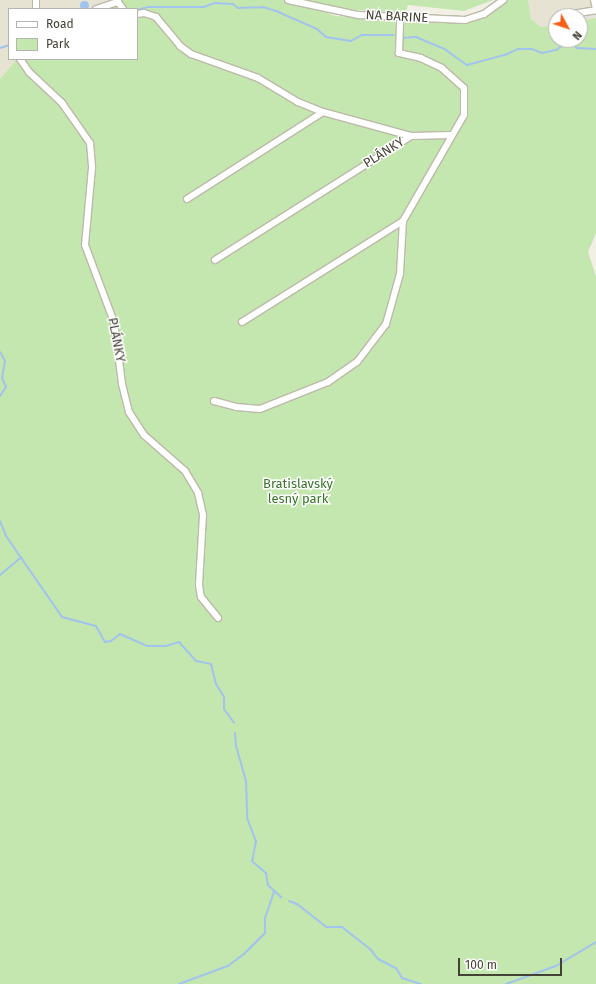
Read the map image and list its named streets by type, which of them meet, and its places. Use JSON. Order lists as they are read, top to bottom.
{
  "streets": {
    "street": ["NA BARINE", "PLÁNKY"]
  },
  "parks": ["Bratislavský lesný park"],
  "legend": ["Road", "Park"],
  "scale_bar": "100 m",
  "north": "bottom right"
}
